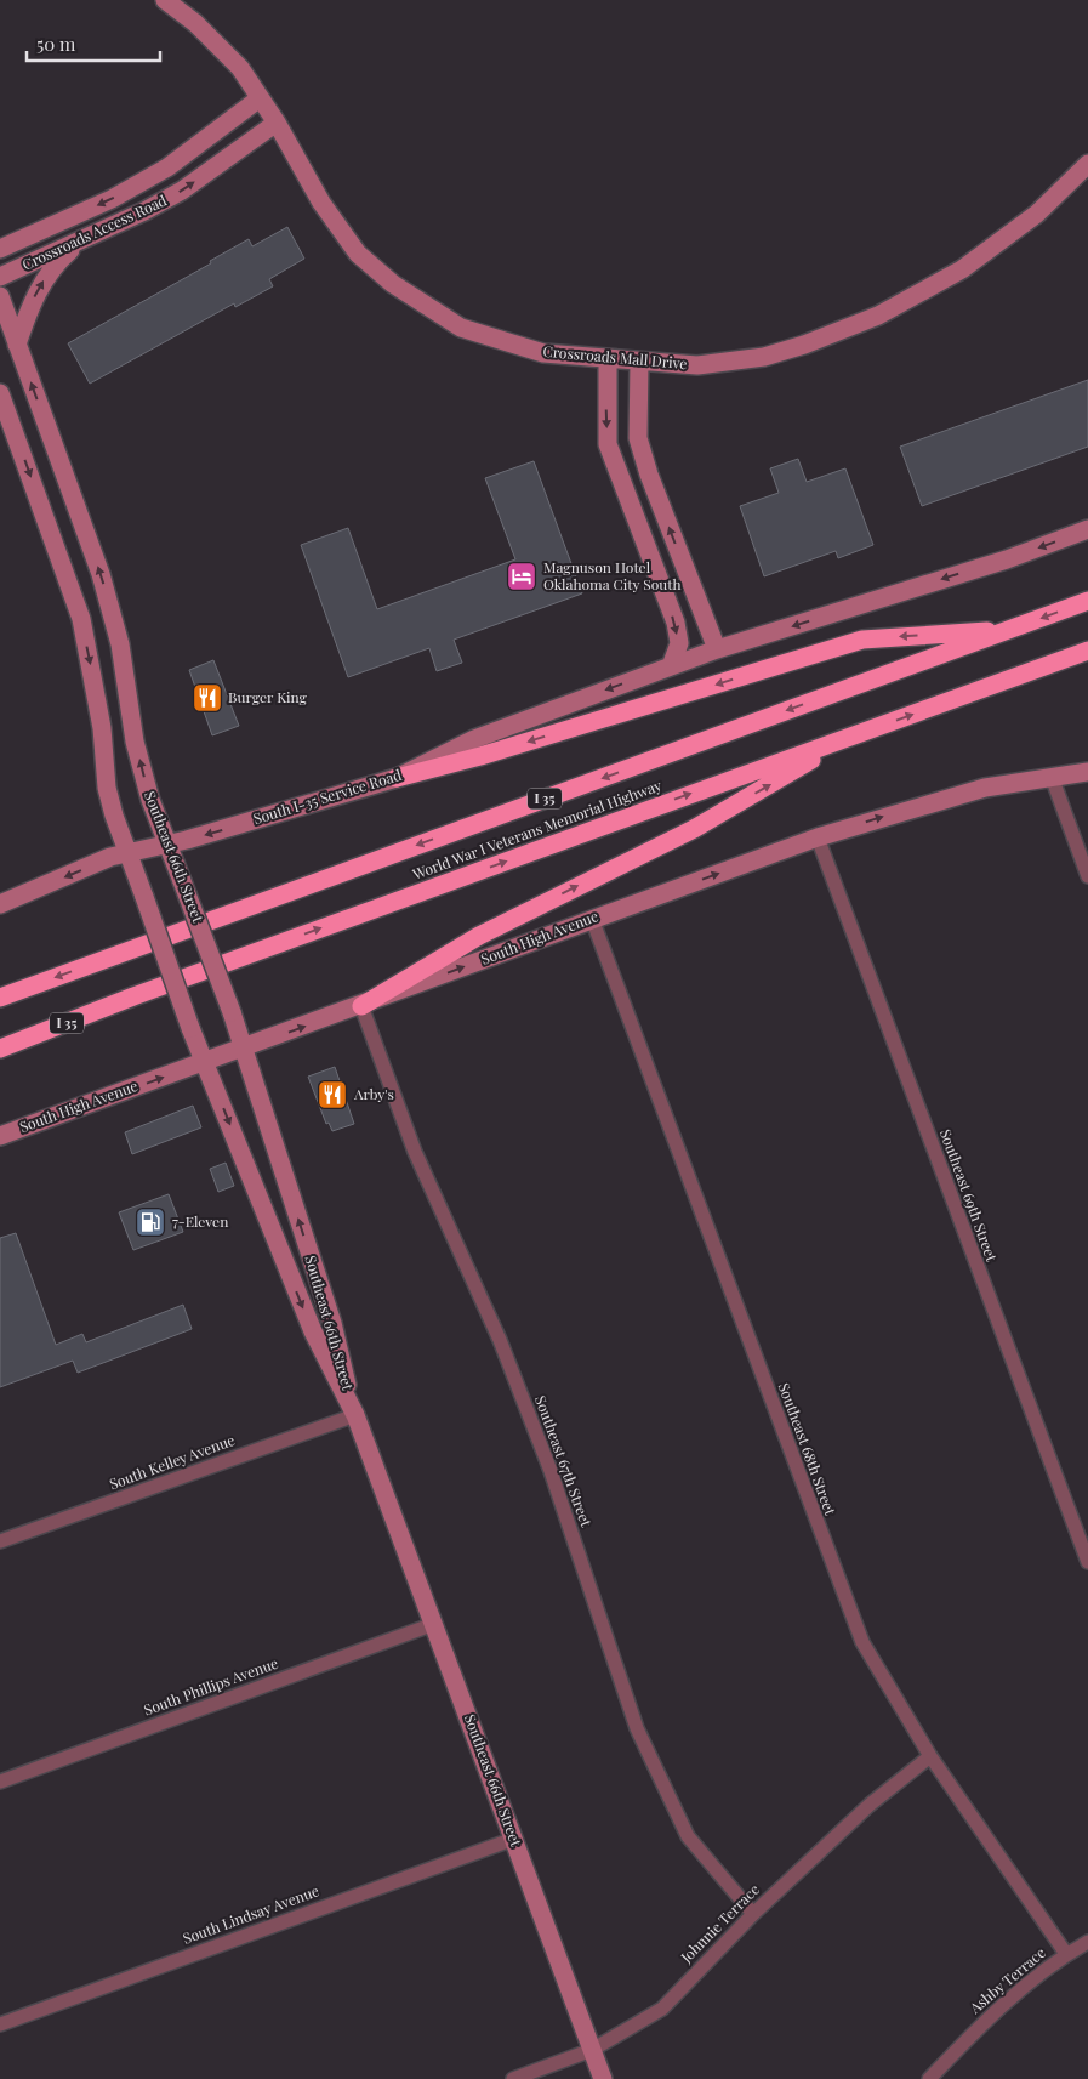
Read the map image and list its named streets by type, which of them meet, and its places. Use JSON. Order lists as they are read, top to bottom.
{
  "streets": {
    "highway": ["I 35", "World War I Veterans Memorial Highway"],
    "street": [
      "Crossroads Access Road",
      "Crossroads Mall Drive",
      "South I-35 Service Road",
      "Southeast 66th Street",
      "South High Avenue",
      "Southeast 69th Street",
      "Southeast 68th Street",
      "Southeast 67th Street",
      "South Kelley Avenue",
      "South Phillips Avenue",
      "South Lindsay Avenue",
      "Johnnie Terrace",
      "Ashby Terrace"
    ]
  },
  "crossings": [
    ["Crossroads Access Road", "Crossroads Mall Drive"],
    ["South I-35 Service Road", "Southeast 66th Street"],
    ["Southeast 66th Street", "South High Avenue"],
    ["Southeast 66th Street", "South Kelley Avenue"],
    ["Southeast 66th Street", "South Phillips Avenue"],
    ["Southeast 66th Street", "South Lindsay Avenue"],
    ["Southeast 66th Street", "Johnnie Terrace"],
    ["South High Avenue", "Southeast 69th Street"],
    ["South High Avenue", "Southeast 68th Street"],
    ["South High Avenue", "Southeast 67th Street"],
    ["Southeast 68th Street", "Johnnie Terrace"],
    ["Southeast 68th Street", "Ashby Terrace"],
    ["Southeast 67th Street", "Johnnie Terrace"]
  ],
  "one_way": ["South I-35 Service Road", "South High Avenue"],
  "places": {
    "hotel": ["Magnuson Hotel Oklahoma City South"],
    "restaurant": ["Burger King", "Arby's"],
    "fuel station": ["7-Eleven"]
  },
  "scale_bar": "50 m"
}
